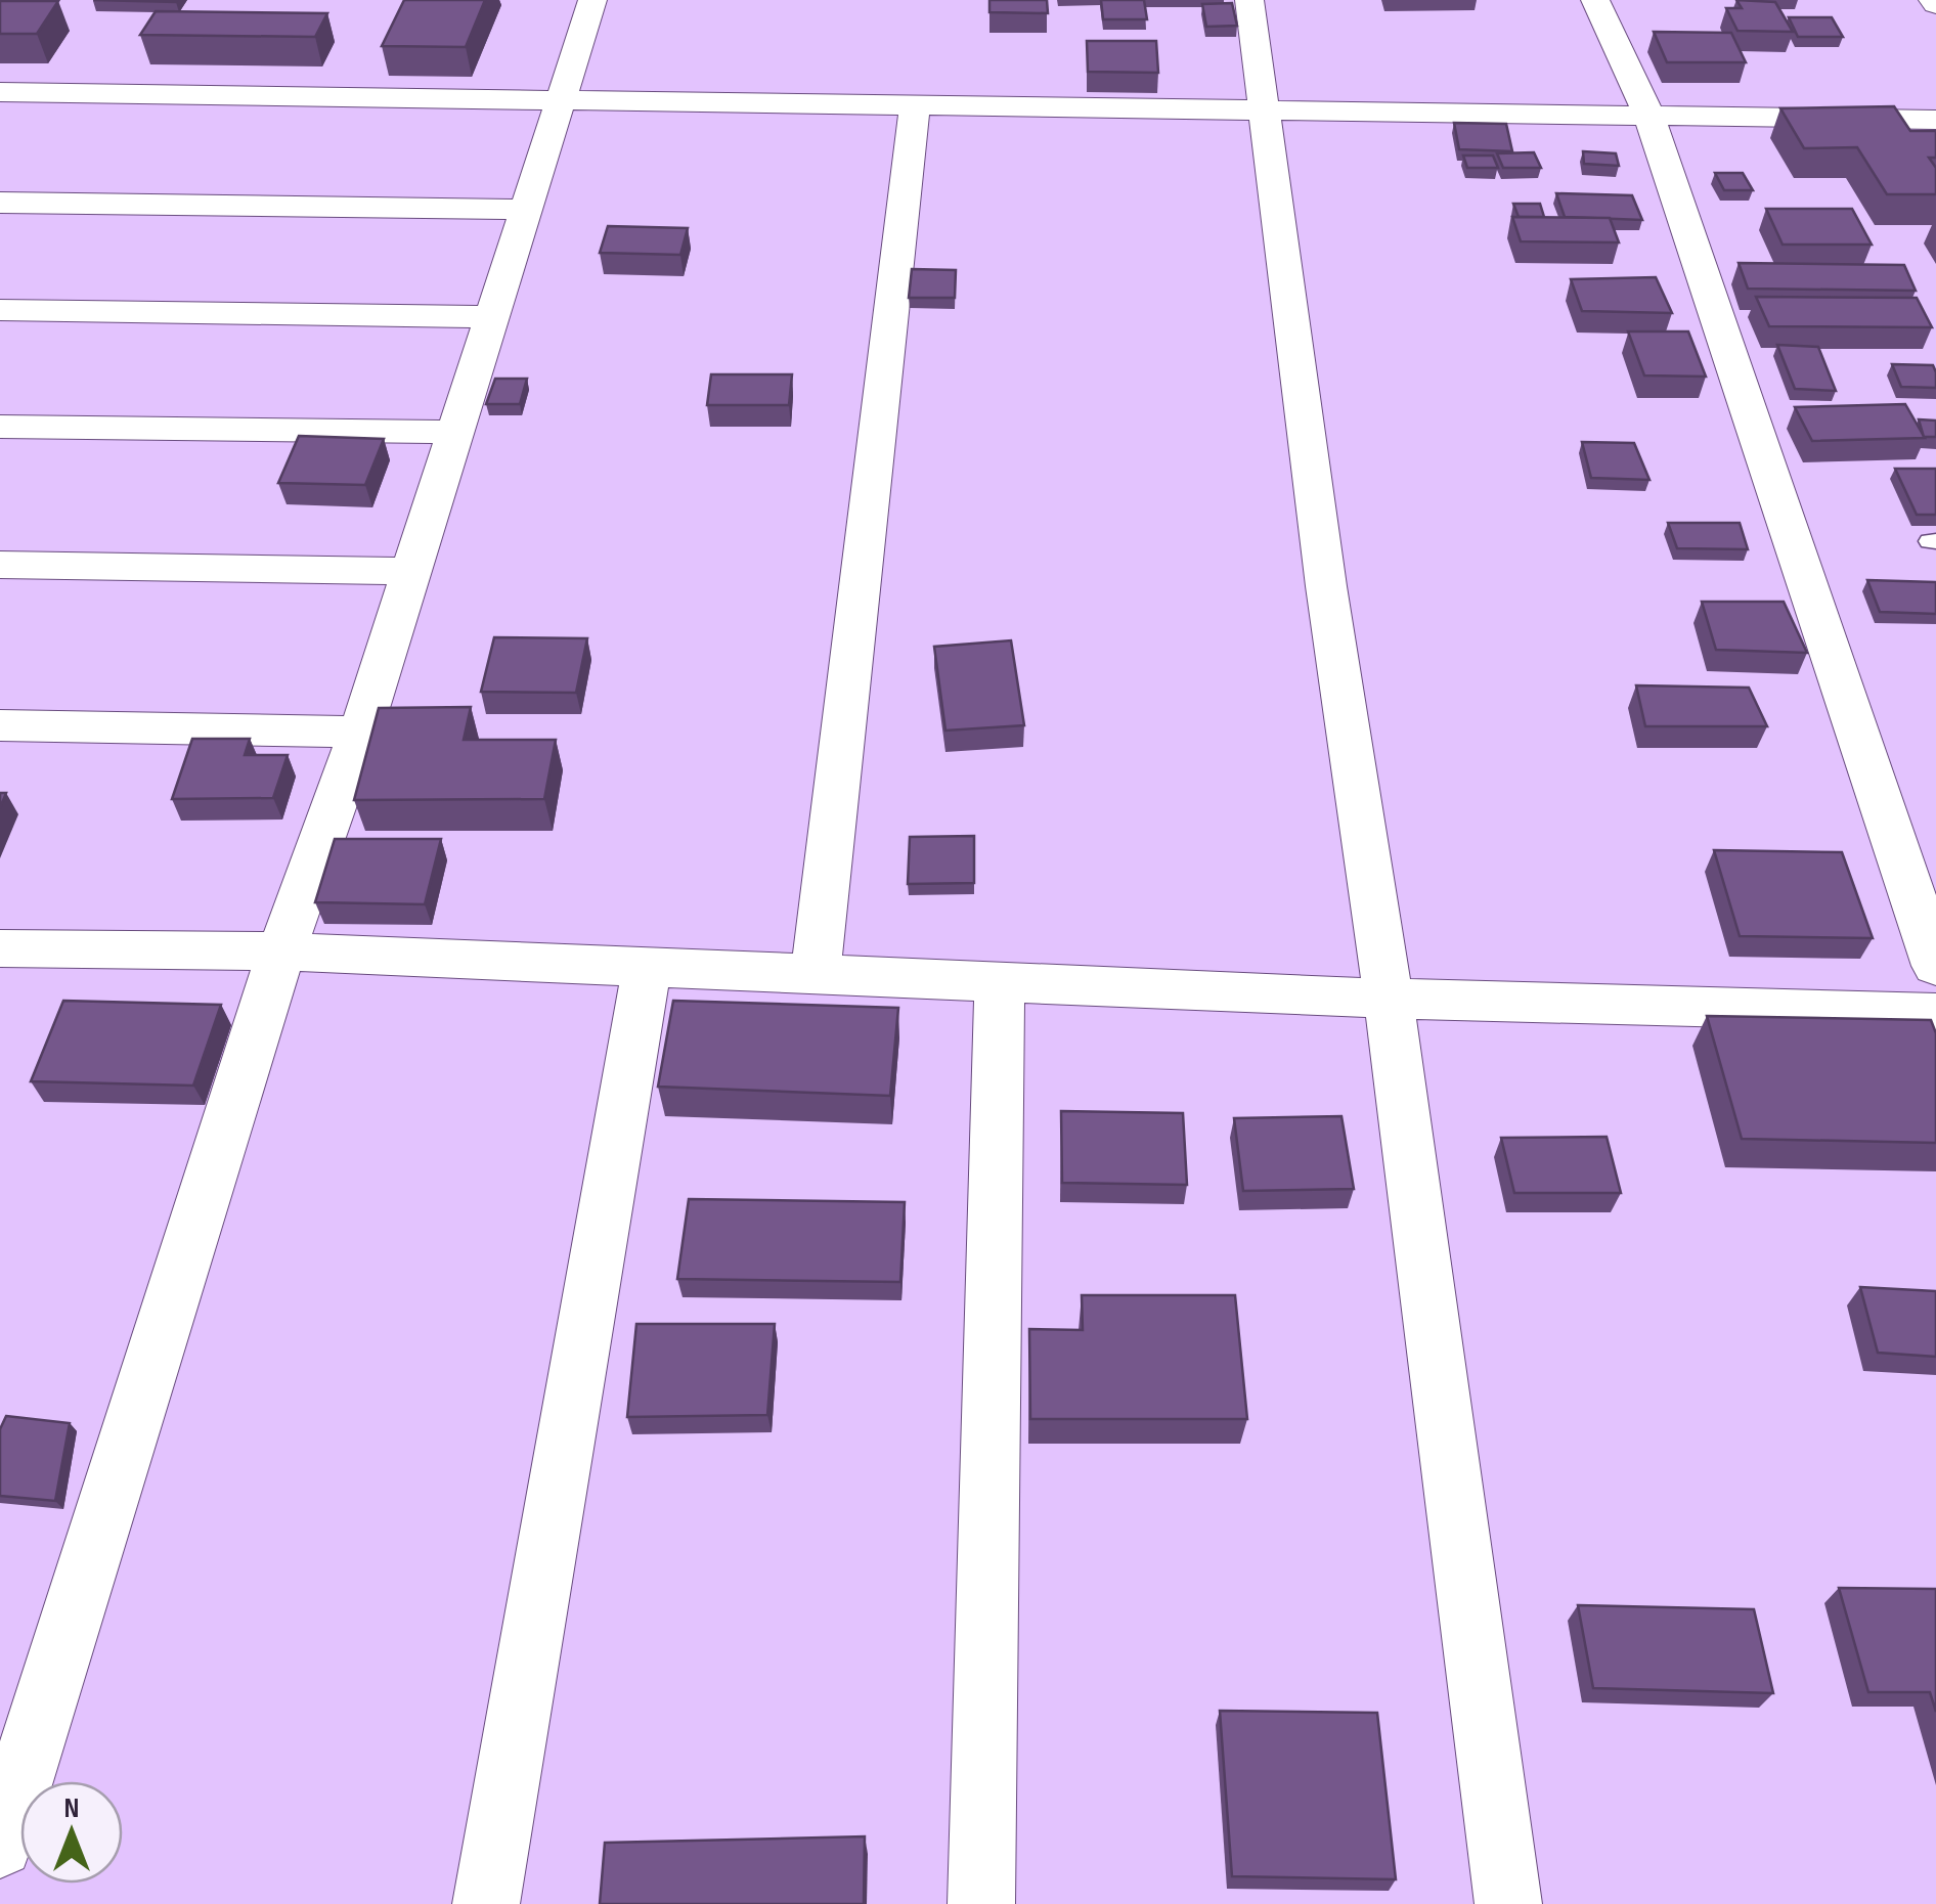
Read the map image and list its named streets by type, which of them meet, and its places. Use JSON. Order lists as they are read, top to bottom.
{
  "north": "top"
}
